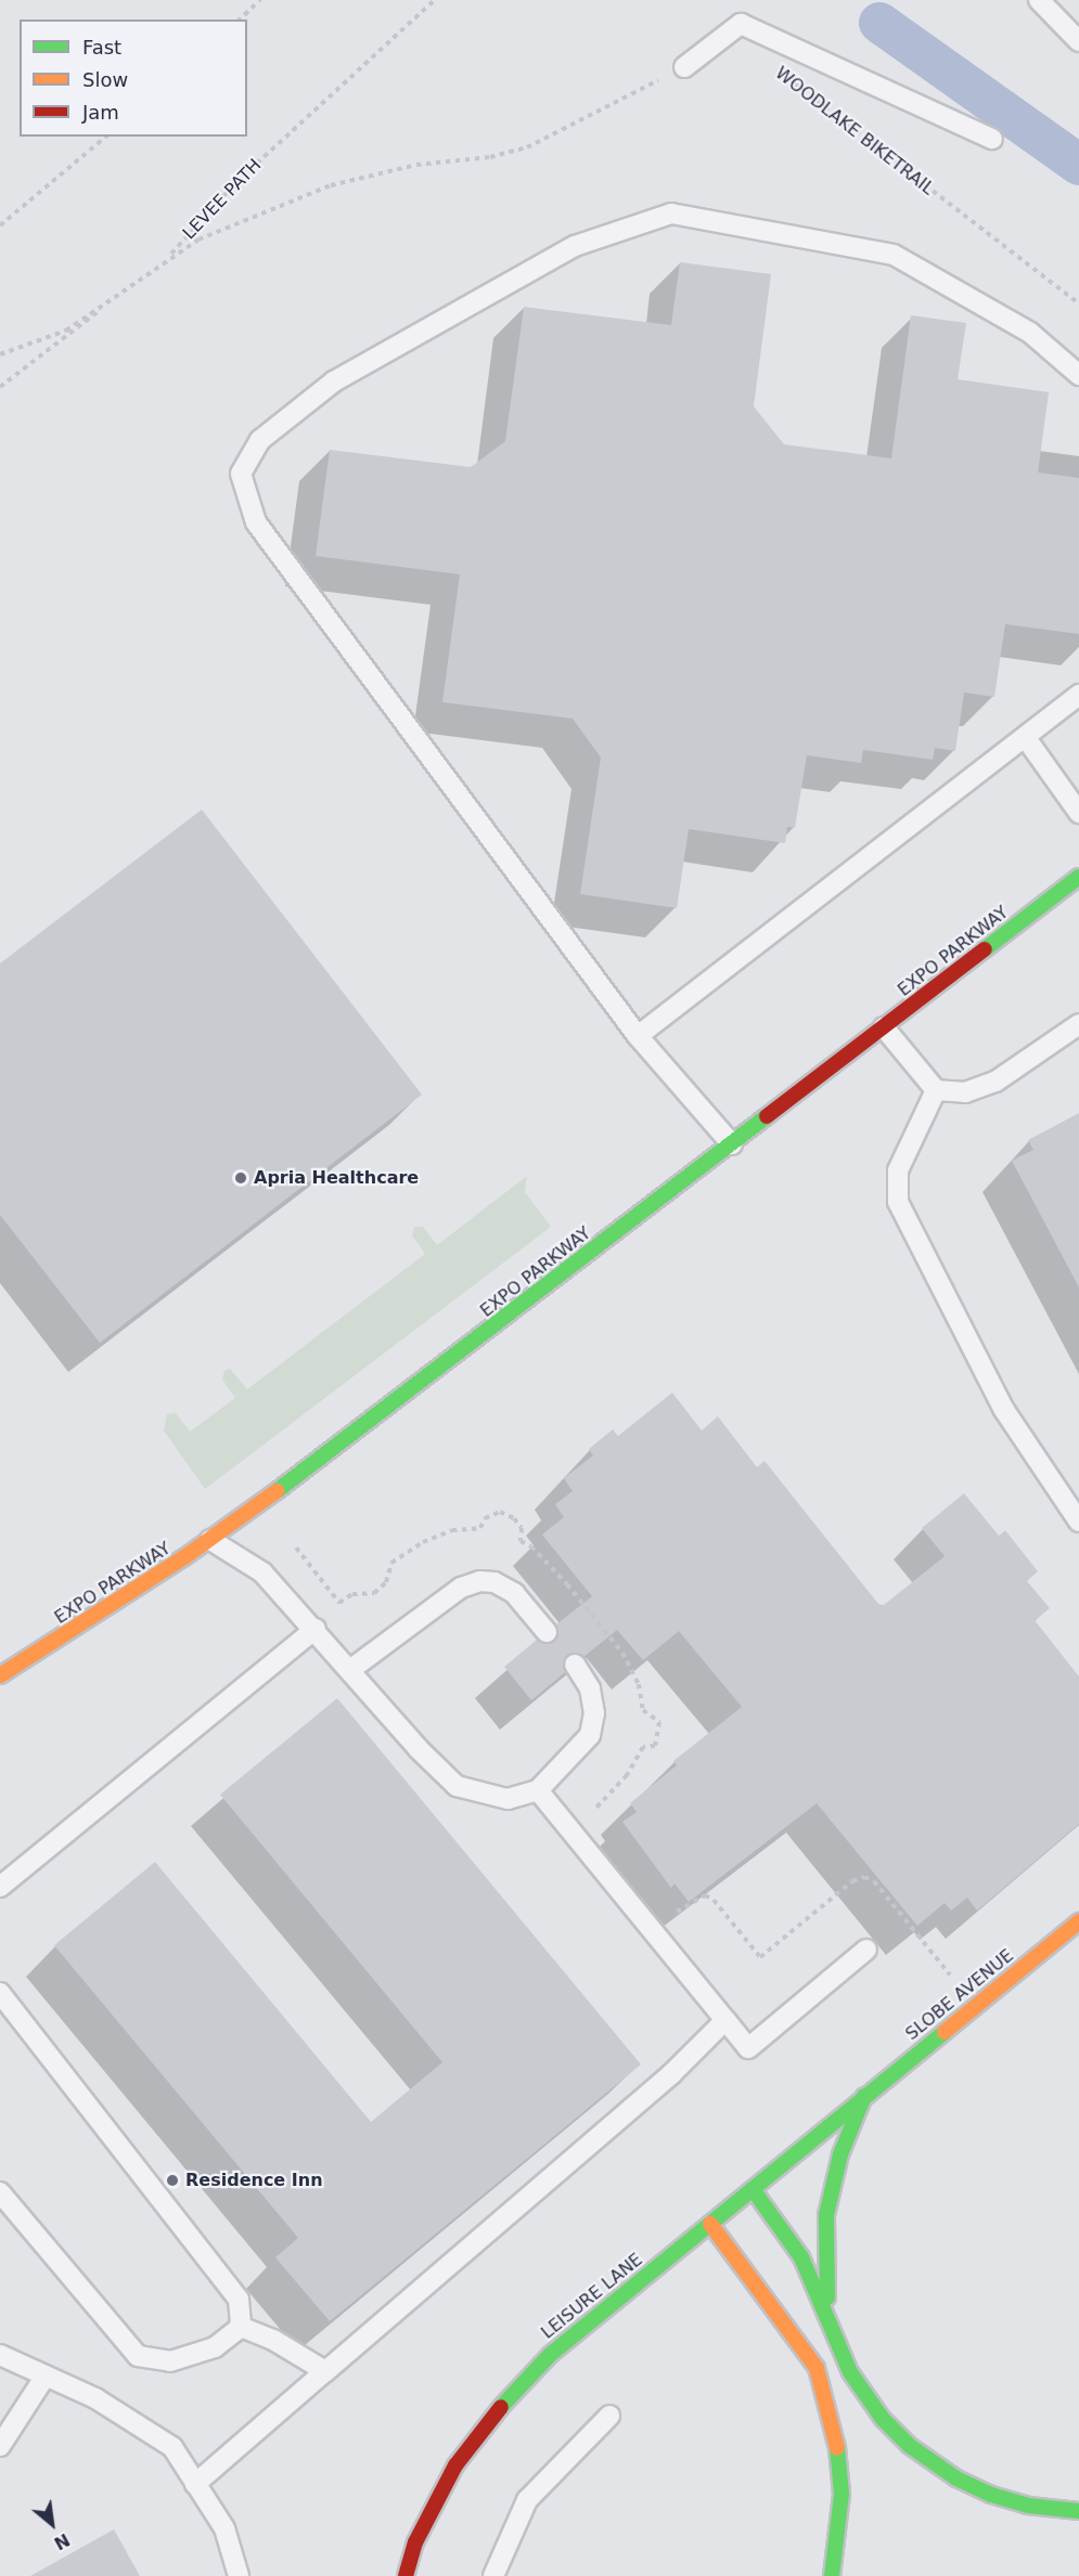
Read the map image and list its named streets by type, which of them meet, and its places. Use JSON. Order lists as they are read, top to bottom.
{
  "streets": {
    "main road": ["EXPO PARKWAY", "SLOBE AVENUE", "LEISURE LANE"],
    "path": ["WOODLAKE BIKETRAIL", "LEVEE PATH"]
  },
  "crossings": [
    ["SLOBE AVENUE", "LEISURE LANE"]
  ],
  "places": ["Apria Healthcare", "Residence Inn"],
  "legend": ["Fast", "Slow", "Jam"],
  "north": "bottom right"
}
